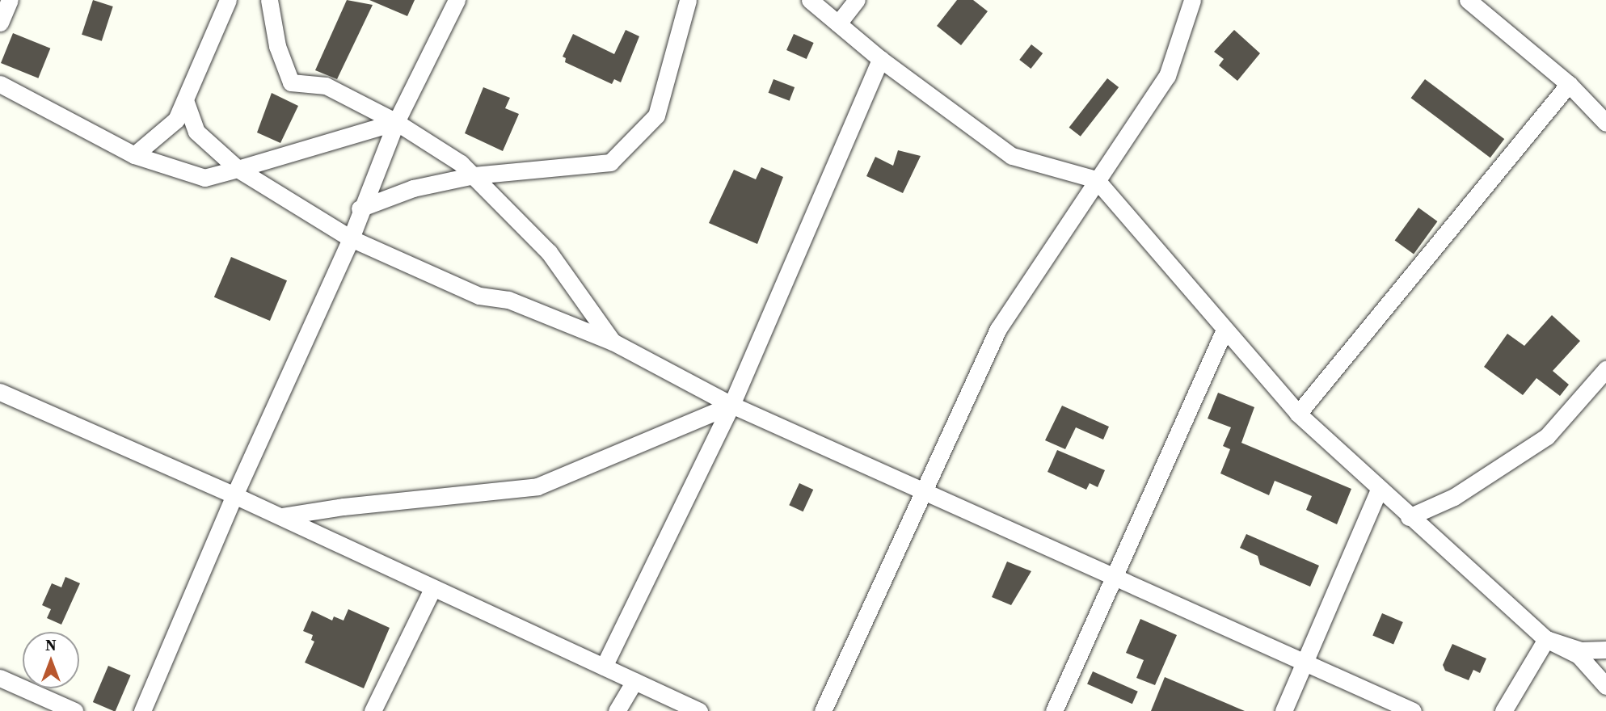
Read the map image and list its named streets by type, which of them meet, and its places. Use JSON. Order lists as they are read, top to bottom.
{
  "north": "top"
}
